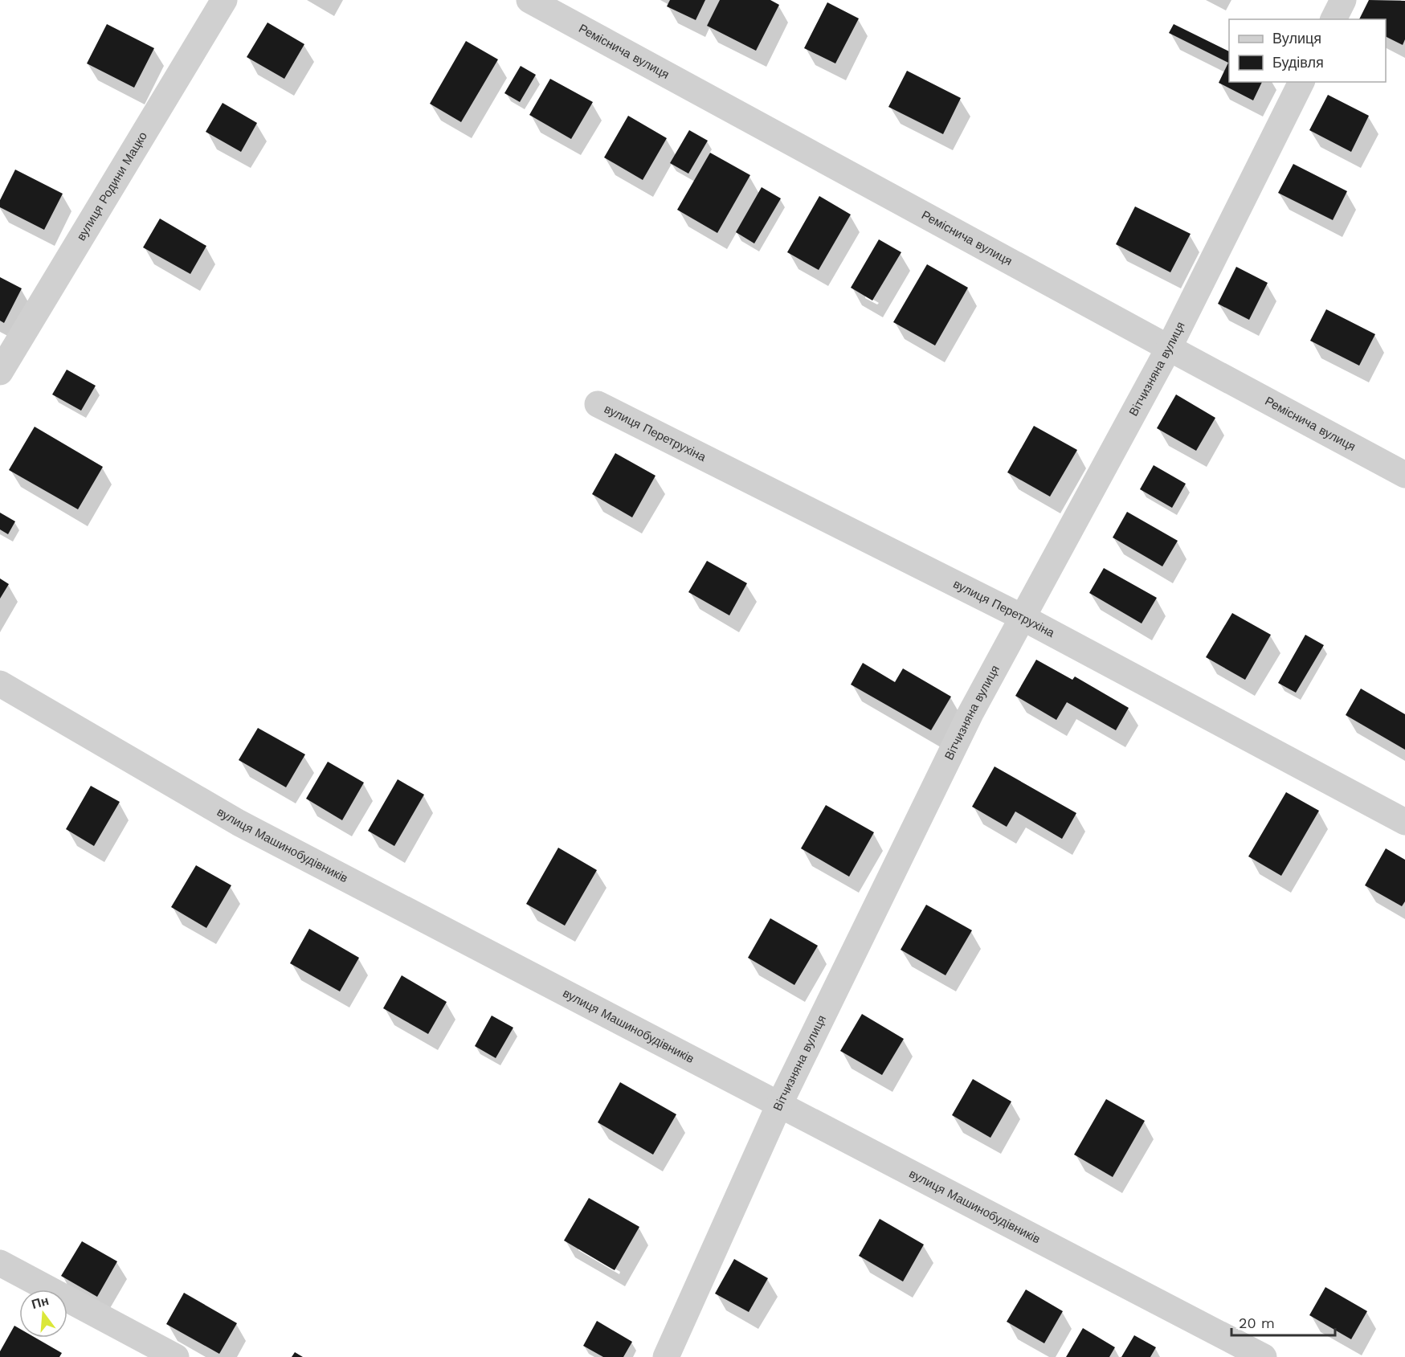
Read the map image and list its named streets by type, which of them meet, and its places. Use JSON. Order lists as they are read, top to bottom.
{
  "streets": {
    "street": [
      "Реміснича вулиця",
      "вулиця Родини Мацко",
      "Вітчизняна вулиця",
      "вулиця Перетрухіна",
      "вулиця Машинобудівників"
    ]
  },
  "crossings": [
    ["Реміснича вулиця", "Вітчизняна вулиця"],
    ["Вітчизняна вулиця", "вулиця Перетрухіна"],
    ["Вітчизняна вулиця", "вулиця Машинобудівників"]
  ],
  "legend": ["Вулиця", "Будівля"],
  "scale_bar": "20 m",
  "north": "top"
}
